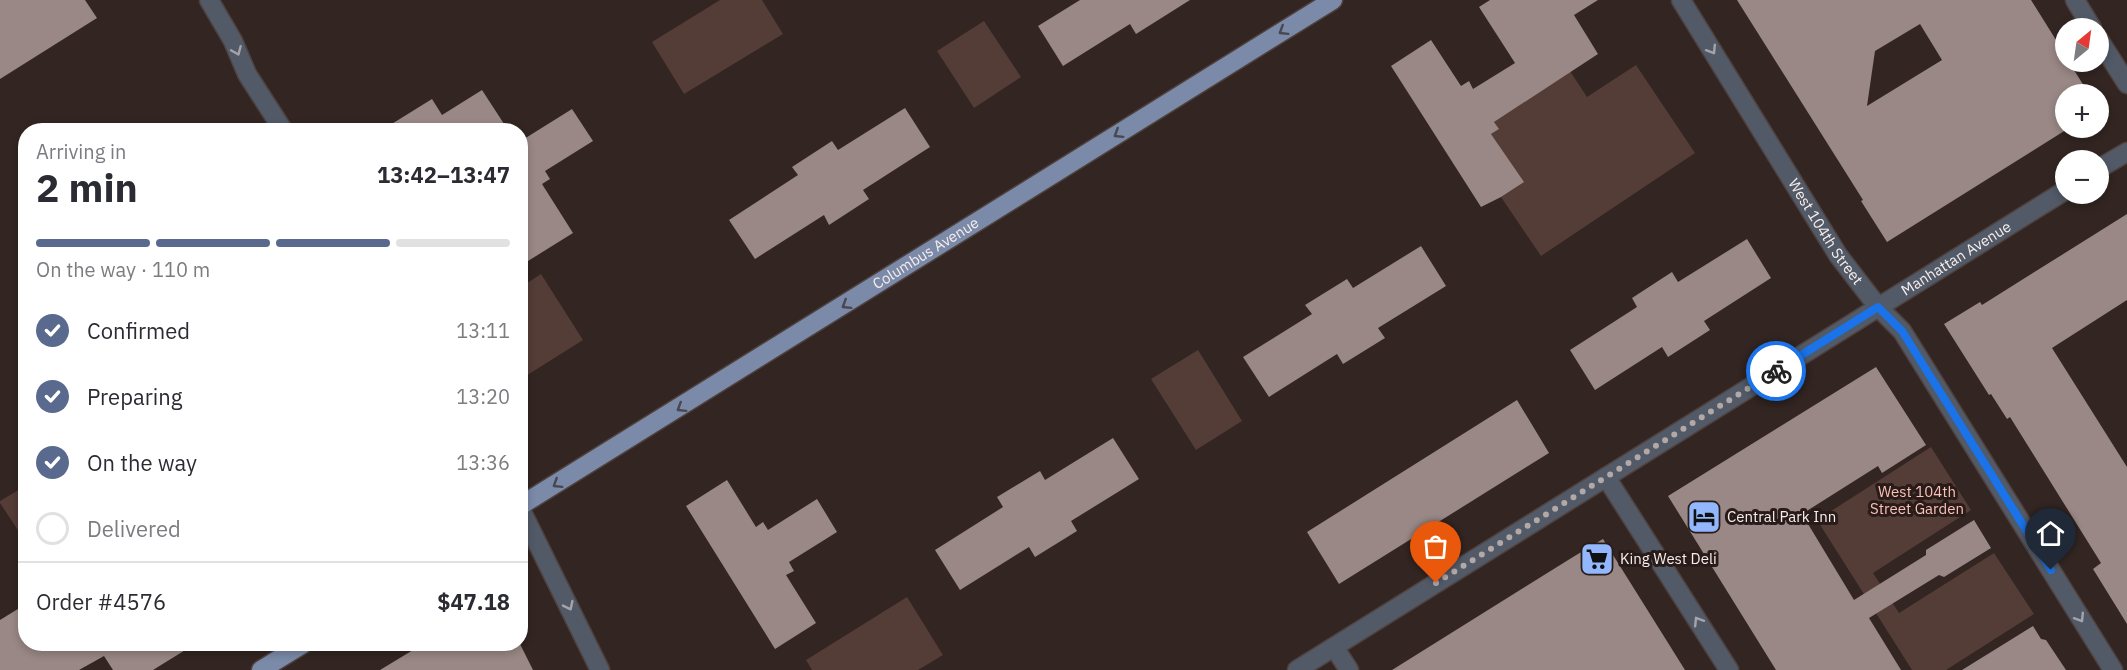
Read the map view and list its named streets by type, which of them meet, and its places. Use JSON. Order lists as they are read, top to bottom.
{
  "streets": {
    "main road": ["Columbus Avenue"],
    "street": ["West 104th Street", "Manhattan Avenue"]
  },
  "crossings": [
    ["West 104th Street", "Manhattan Avenue"]
  ],
  "one_way": ["West 104th Street", "Columbus Avenue"],
  "parks": ["West 104th Street Garden"],
  "places": {
    "hotel": ["Central Park Inn"],
    "supermarket": ["King West Deli"]
  },
  "north": "top right",
  "page": {
    "map_buttons": ["+", "−"],
    "heading": ["2 min", "Arriving in", "13:42–13:47"],
    "panel": ["Order #4576", "$47.18"],
    "bar": "On the way · 110 m",
    "list": [
      ["Confirmed", "13:11"],
      ["Preparing", "13:20"],
      ["On the way", "13:36"],
      "Delivered"
    ]
  }
}
